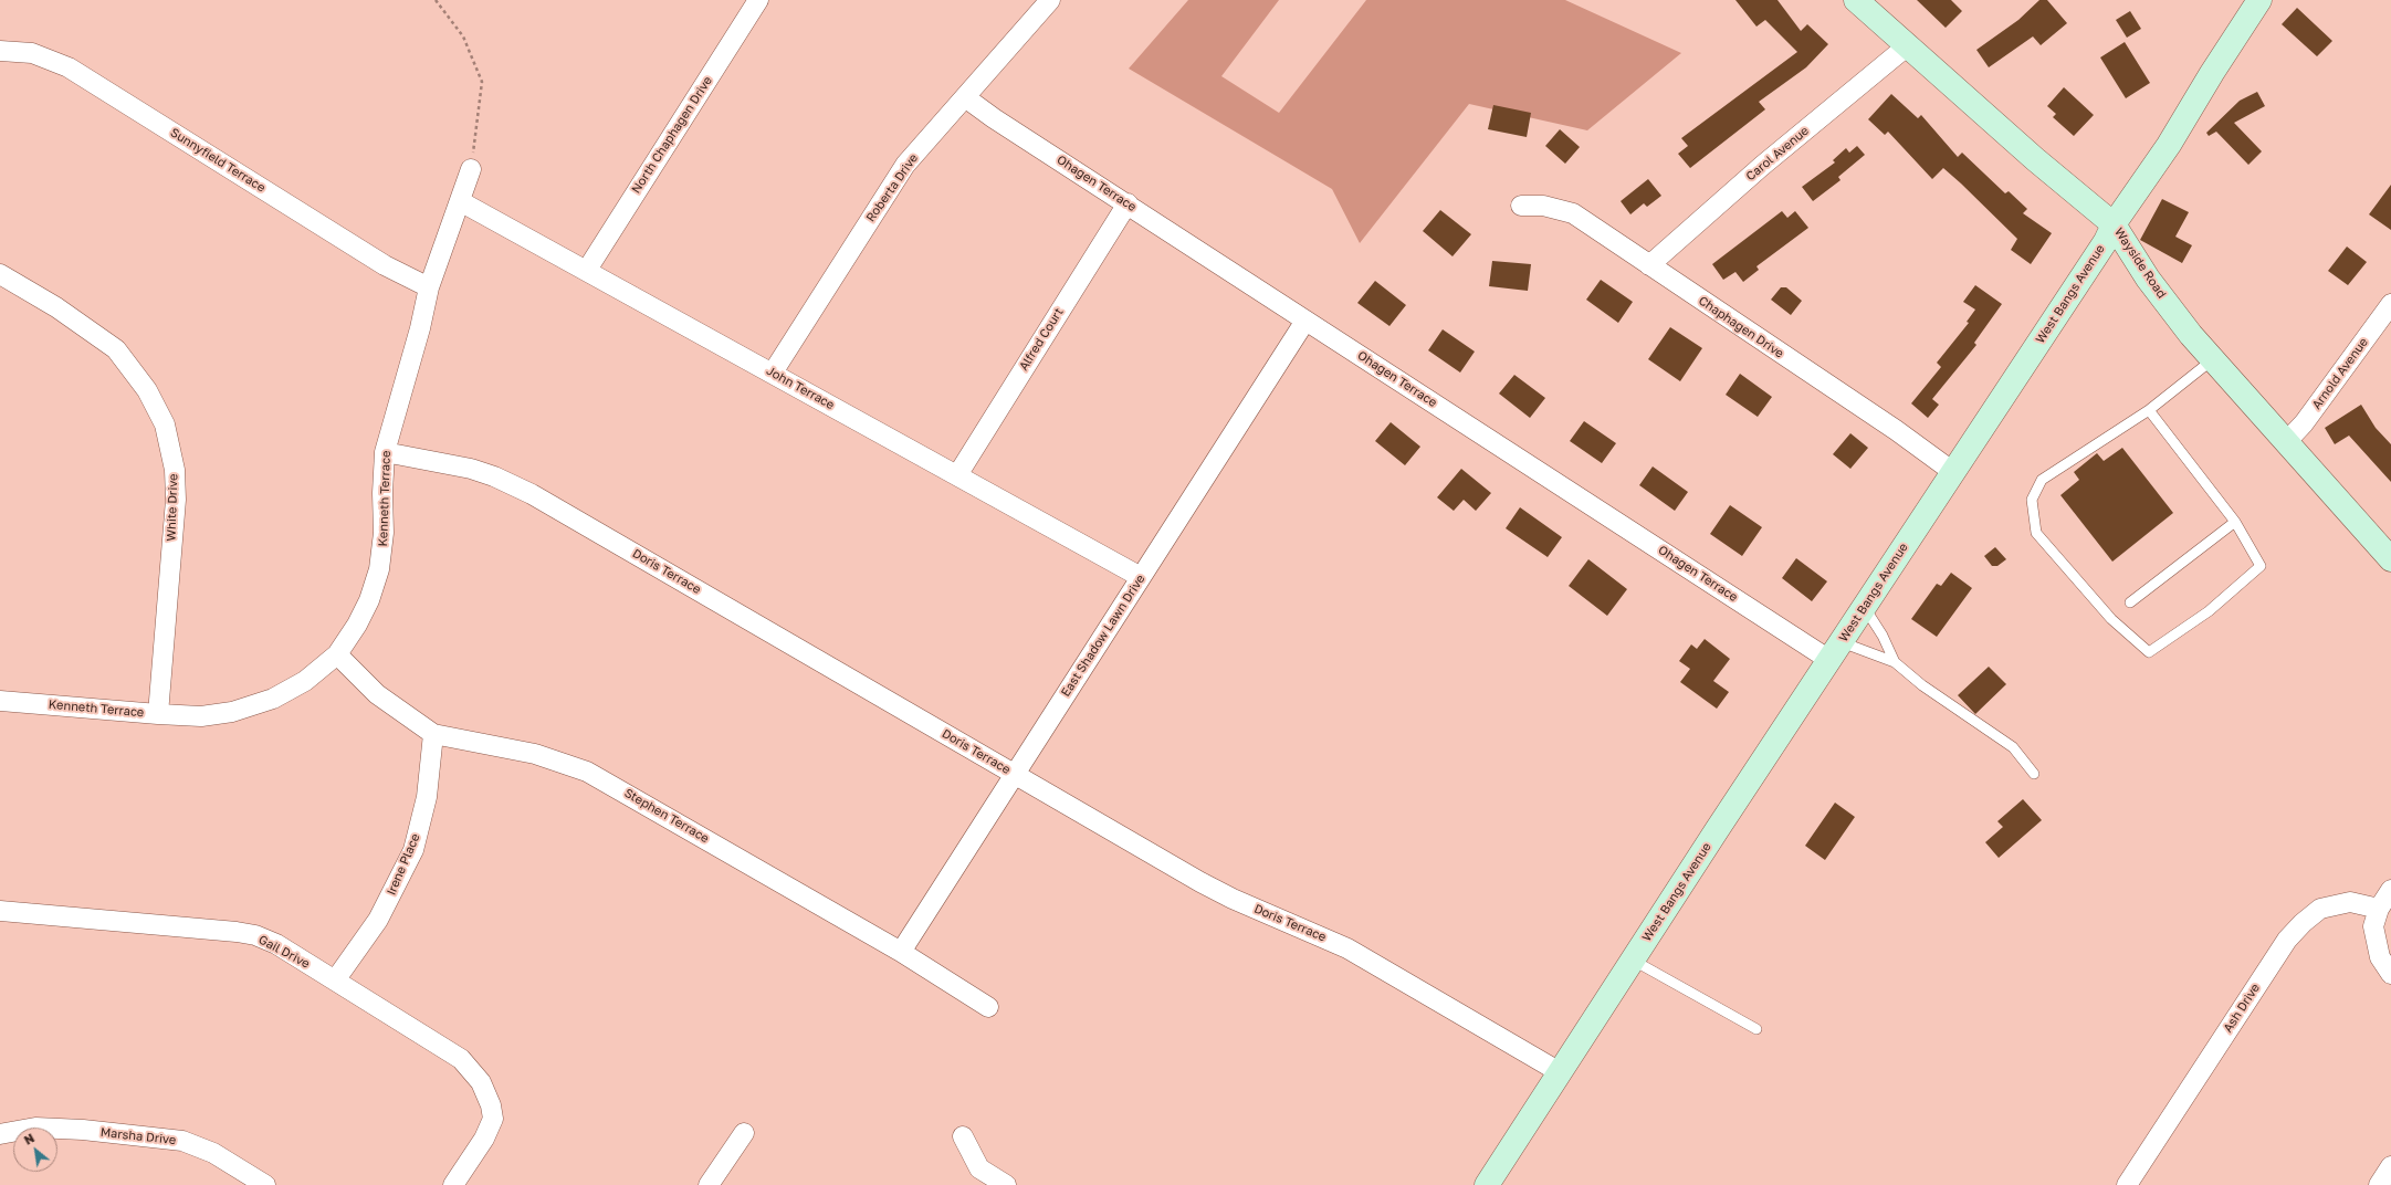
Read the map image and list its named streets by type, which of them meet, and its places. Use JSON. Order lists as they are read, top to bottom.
{
  "streets": {
    "street": [
      "North Chaphagen Drive",
      "Carol Avenue",
      "Sunnyfield Terrace",
      "Ohagen Terrace",
      "Roberta Drive",
      "Wayside Road",
      "West Bangs Avenue",
      "Chaphagen Drive",
      "Alfred Court",
      "Arnold Avenue",
      "John Terrace",
      "Kenneth Terrace",
      "White Drive",
      "Doris Terrace",
      "East Shadow Lawn Drive",
      "Stephen Terrace",
      "Irene Place",
      "Gail Drive",
      "Ash Drive",
      "Marsha Drive"
    ]
  },
  "crossings": [
    ["North Chaphagen Drive", "John Terrace"],
    ["Carol Avenue", "Wayside Road"],
    ["Carol Avenue", "Chaphagen Drive"],
    ["Sunnyfield Terrace", "Kenneth Terrace"],
    ["Ohagen Terrace", "Roberta Drive"],
    ["Ohagen Terrace", "West Bangs Avenue"],
    ["Ohagen Terrace", "Alfred Court"],
    ["Ohagen Terrace", "East Shadow Lawn Drive"],
    ["Roberta Drive", "John Terrace"],
    ["Wayside Road", "West Bangs Avenue"],
    ["Wayside Road", "Arnold Avenue"],
    ["West Bangs Avenue", "Chaphagen Drive"],
    ["West Bangs Avenue", "Doris Terrace"],
    ["Alfred Court", "John Terrace"],
    ["John Terrace", "Kenneth Terrace"],
    ["John Terrace", "East Shadow Lawn Drive"],
    ["Kenneth Terrace", "White Drive"],
    ["Kenneth Terrace", "Doris Terrace"],
    ["Kenneth Terrace", "Stephen Terrace"],
    ["Doris Terrace", "East Shadow Lawn Drive"],
    ["East Shadow Lawn Drive", "Stephen Terrace"],
    ["Stephen Terrace", "Irene Place"],
    ["Irene Place", "Gail Drive"]
  ],
  "north": "top left"
}
